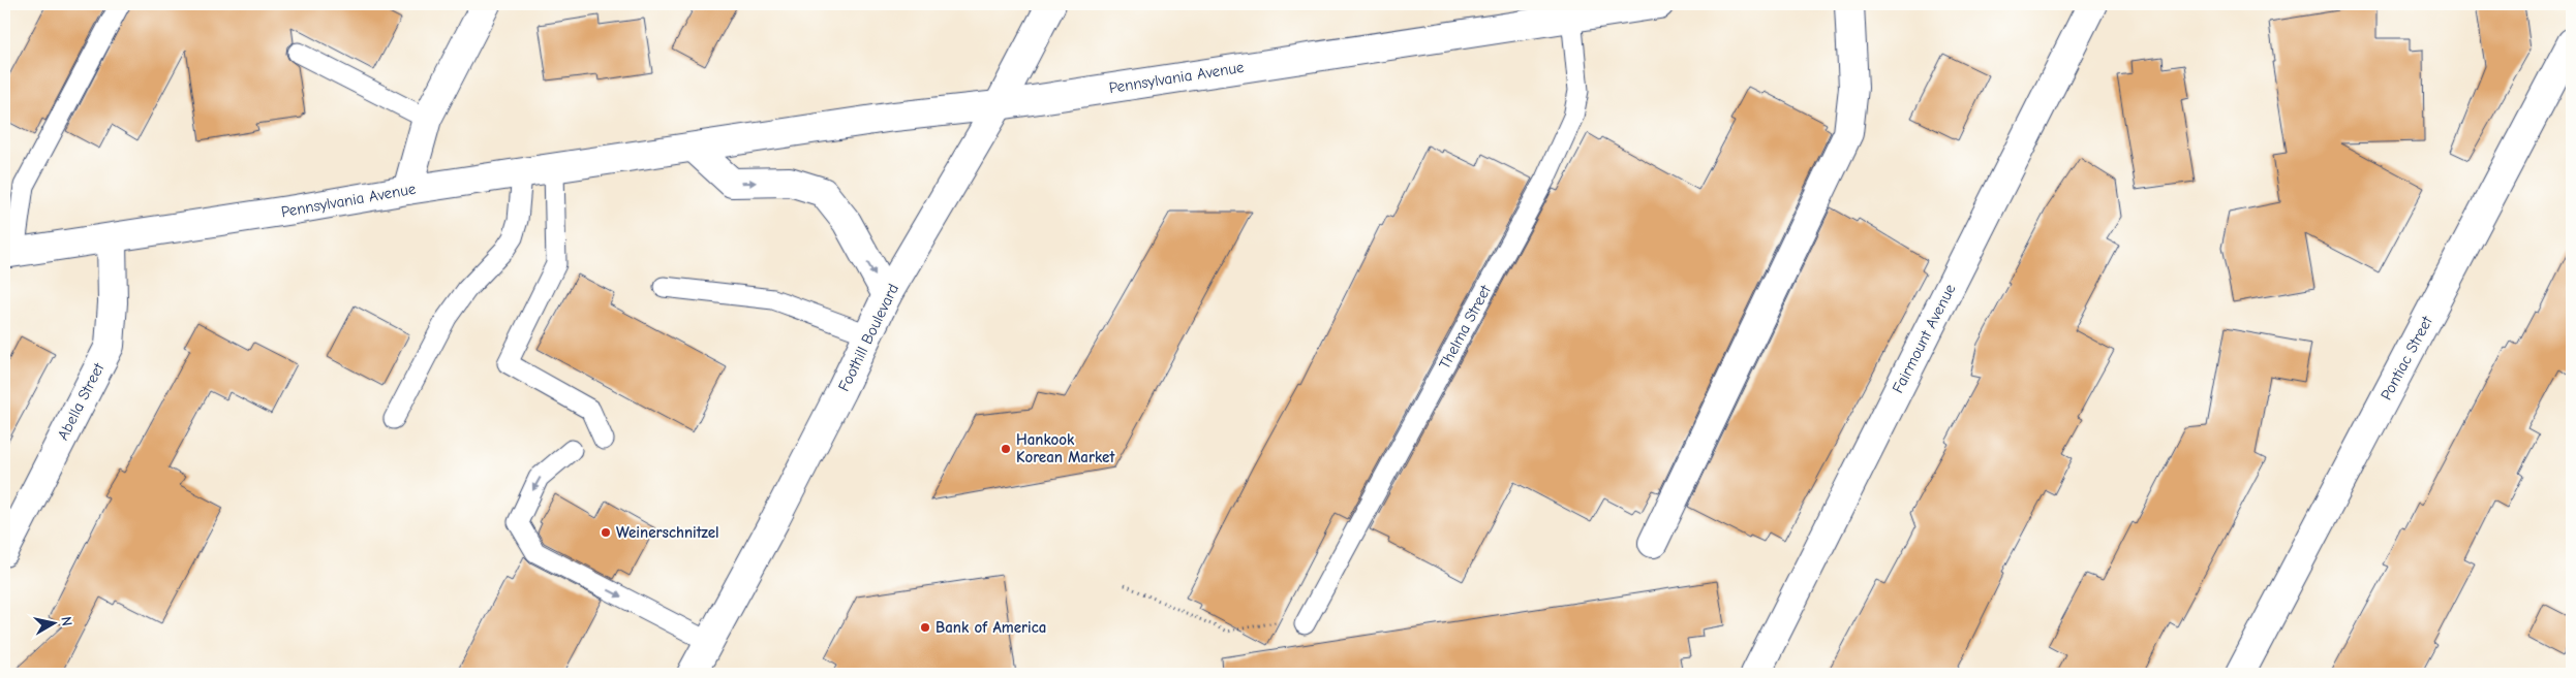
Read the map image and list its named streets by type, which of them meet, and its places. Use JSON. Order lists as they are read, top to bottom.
{
  "streets": {
    "main road": [
      "Pennsylvania Avenue",
      "Foothill Boulevard",
      "Fairmount Avenue",
      "Pontiac Street",
      "Abella Street"
    ],
    "lane": ["Thelma Street"]
  },
  "crossings": [
    ["Pennsylvania Avenue", "Thelma Street"],
    ["Pennsylvania Avenue", "Foothill Boulevard"],
    ["Pennsylvania Avenue", "Abella Street"]
  ],
  "places": ["Hankook Korean Market", "Weinerschnitzel", "Bank of America"],
  "north": "right"
}
